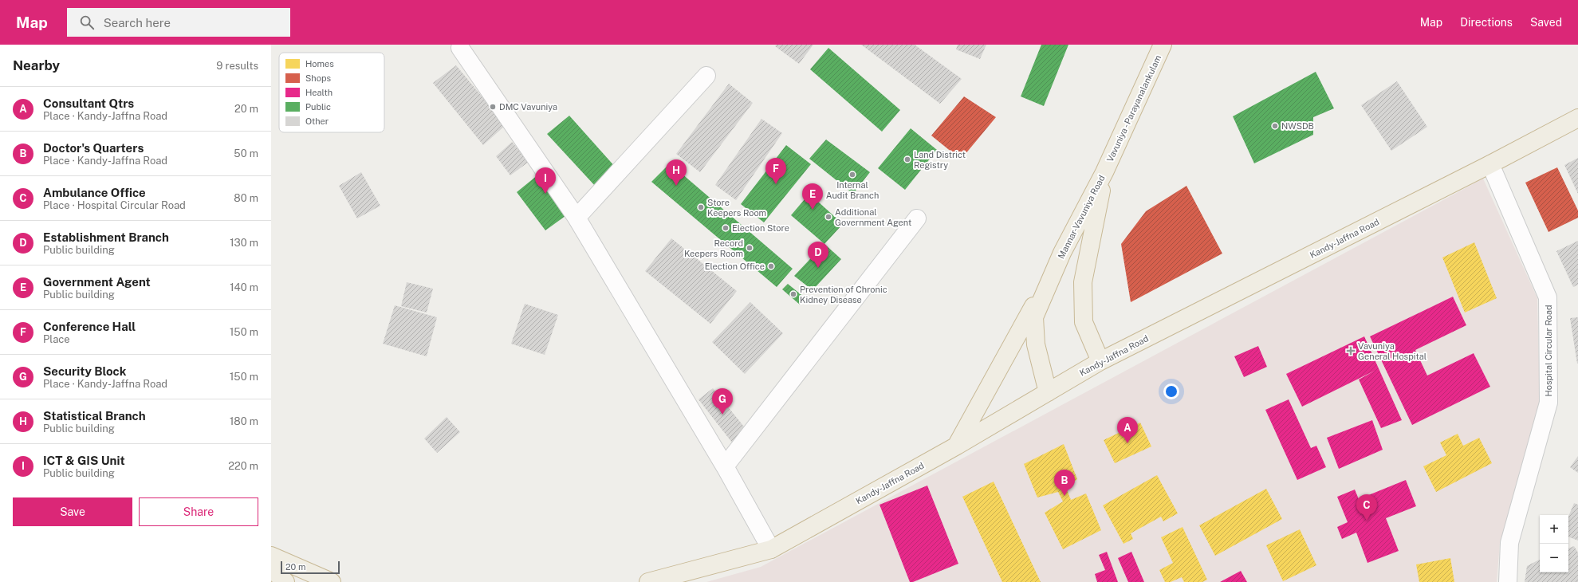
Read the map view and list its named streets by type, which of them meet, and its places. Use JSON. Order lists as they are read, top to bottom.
{
  "streets": {
    "highway": ["Vavuniya - Parayanalankulam", "Mannar-Vavuniya Road", "Kandy-Jaffna Road"],
    "street": ["Hospital Circular Road"]
  },
  "crossings": [
    ["Vavuniya - Parayanalankulam", "Mannar-Vavuniya Road"],
    ["Mannar-Vavuniya Road", "Kandy-Jaffna Road"],
    ["Kandy-Jaffna Road", "Hospital Circular Road"]
  ],
  "places": {
    "other": [
      "DMC Vavuniya",
      "NWSDB",
      "Land District Registry",
      "Internal Audit Branch",
      "Store Keepers Room",
      "Additional Government Agent",
      "Election Store",
      "Record Keepers Room",
      "Election Office",
      "Prevention of Chronic Kidney Disease"
    ],
    "health": ["Vavuniya General Hospital"]
  },
  "legend": [
    "Homes",
    "Shops",
    "Health",
    "Public",
    "Other"
  ],
  "scale_bar": "20 m",
  "page": {
    "header": "Map",
    "search": "Search here",
    "nav": ["Map", "Directions", "Saved"],
    "heading": ["Nearby", "9 results"],
    "list": [
      {
        "mark": "A",
        "name": "Consultant Qtrs",
        "note": "Place · Kandy-Jaffna Road",
        "value": "20 m"
      },
      {
        "mark": "B",
        "name": "Doctor's Quarters",
        "note": "Place · Kandy-Jaffna Road",
        "value": "50 m"
      },
      {
        "mark": "C",
        "name": "Ambulance Office",
        "note": "Place · Hospital Circular Road",
        "value": "80 m"
      },
      {
        "mark": "D",
        "name": "Establishment Branch",
        "note": "Public building",
        "value": "130 m"
      },
      {
        "mark": "E",
        "name": "Government Agent",
        "note": "Public building",
        "value": "140 m"
      },
      {
        "mark": "F",
        "name": "Conference Hall",
        "note": "Place",
        "value": "150 m"
      },
      {
        "mark": "G",
        "name": "Security Block",
        "note": "Place · Kandy-Jaffna Road",
        "value": "150 m"
      },
      {
        "mark": "H",
        "name": "Statistical Branch",
        "note": "Public building",
        "value": "180 m"
      },
      {
        "mark": "I",
        "name": "ICT & GIS Unit",
        "note": "Public building",
        "value": "220 m"
      }
    ],
    "pins": [
      "F",
      "H",
      "I",
      "E",
      "D",
      "G",
      "A",
      "B",
      "C"
    ],
    "buttons": ["Save", "Share"],
    "map_buttons": ["+", "−"],
    "scale": "20 m"
  }
}
